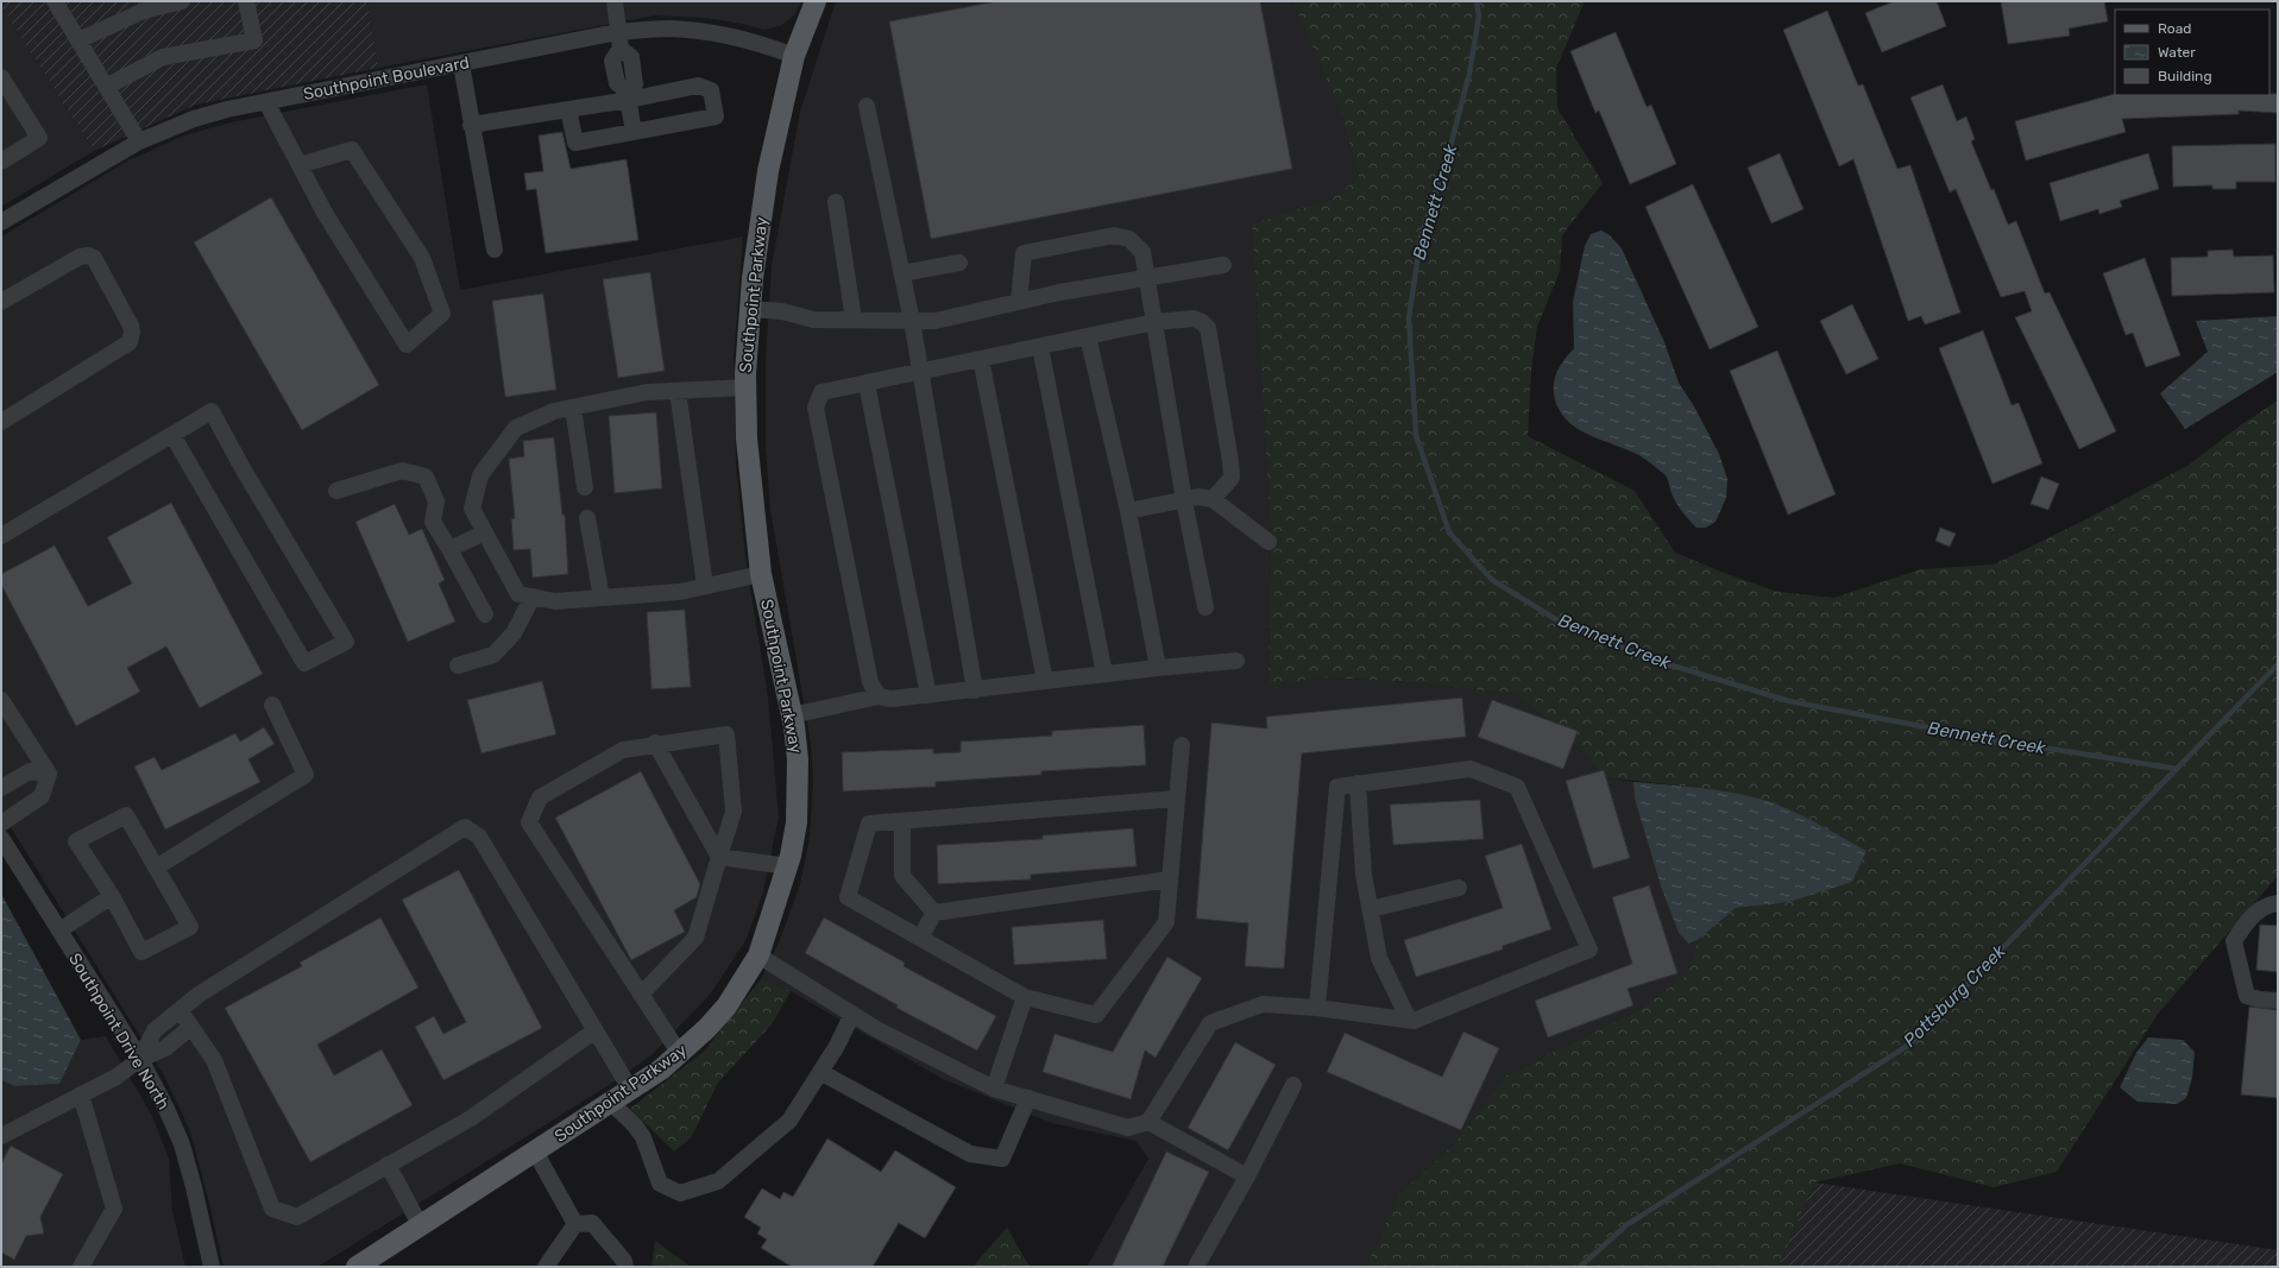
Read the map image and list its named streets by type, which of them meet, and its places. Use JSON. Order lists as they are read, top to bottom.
{
  "streets": {
    "main road": ["Southpoint Parkway"],
    "street": ["Southpoint Boulevard", "Southpoint Drive North"]
  },
  "crossings": [
    ["Southpoint Boulevard", "Southpoint Parkway"]
  ],
  "water": ["Bennett Creek", "Pottsburg Creek"],
  "legend": ["Road", "Water", "Building"]
}
